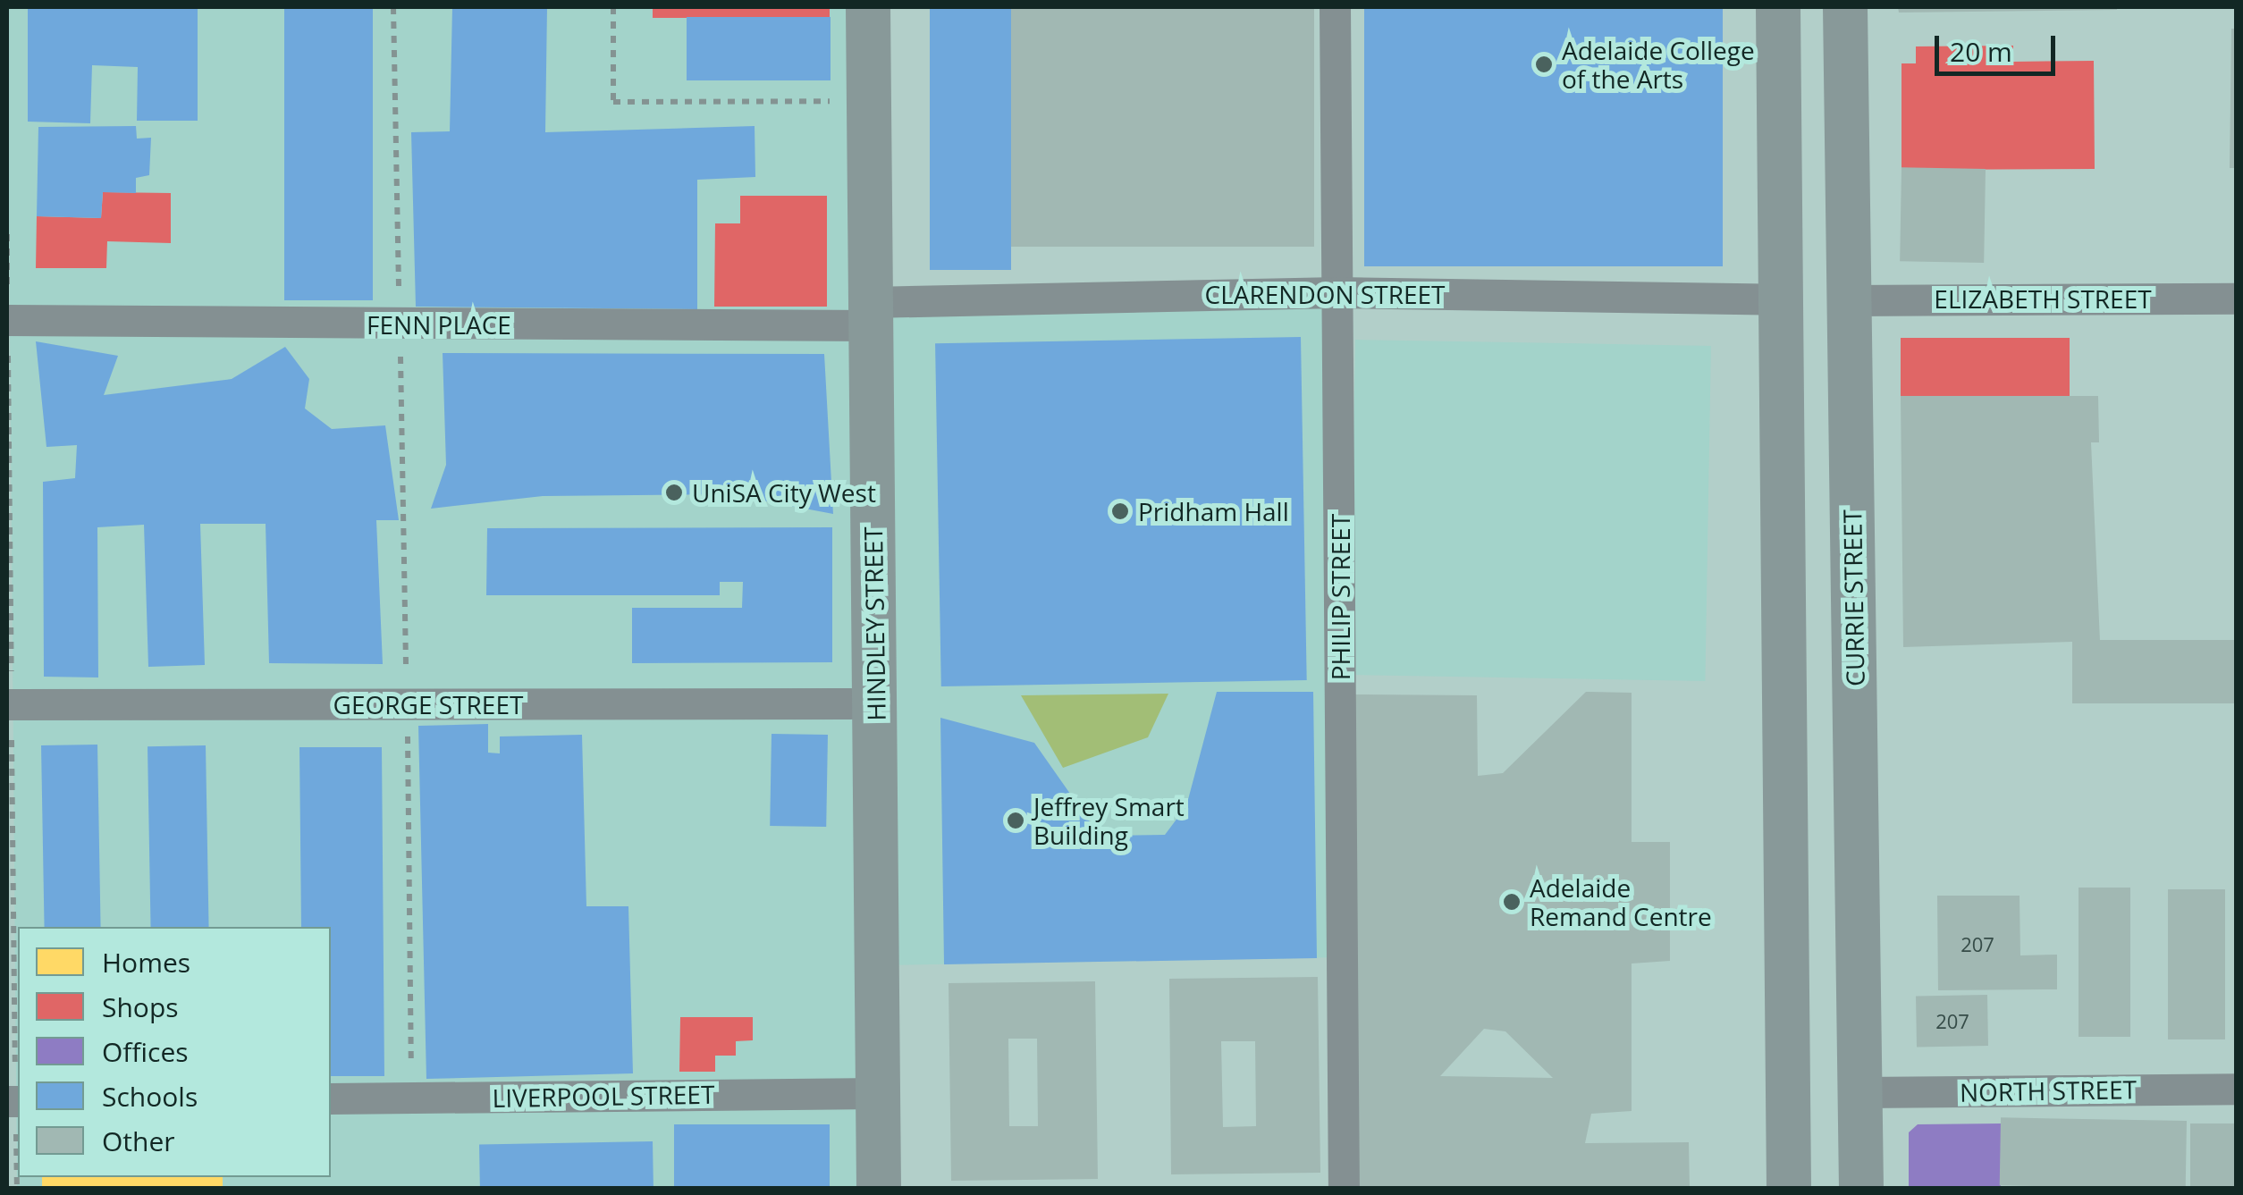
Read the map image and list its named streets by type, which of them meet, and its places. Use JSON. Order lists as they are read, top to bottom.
{
  "streets": {
    "main road": ["CURRIE STREET", "HINDLEY STREET"],
    "street": [
      "CLARENDON STREET",
      "ELIZABETH STREET",
      "FENN PLACE",
      "PHILIP STREET",
      "GEORGE STREET",
      "NORTH STREET",
      "LIVERPOOL STREET"
    ]
  },
  "crossings": [
    ["CLARENDON STREET", "FENN PLACE"],
    ["CLARENDON STREET", "PHILIP STREET"],
    ["CLARENDON STREET", "HINDLEY STREET"],
    ["ELIZABETH STREET", "CURRIE STREET"],
    ["FENN PLACE", "HINDLEY STREET"],
    ["CURRIE STREET", "NORTH STREET"],
    ["HINDLEY STREET", "LIVERPOOL STREET"]
  ],
  "places": [
    "Adelaide College of the Arts",
    "UniSA City West",
    "Pridham Hall",
    "Jeffrey Smart Building",
    "Adelaide Remand Centre"
  ],
  "house_numbers": ["207", "207"],
  "legend": [
    "Homes",
    "Shops",
    "Offices",
    "Schools",
    "Other"
  ],
  "scale_bar": "20 m"
}
